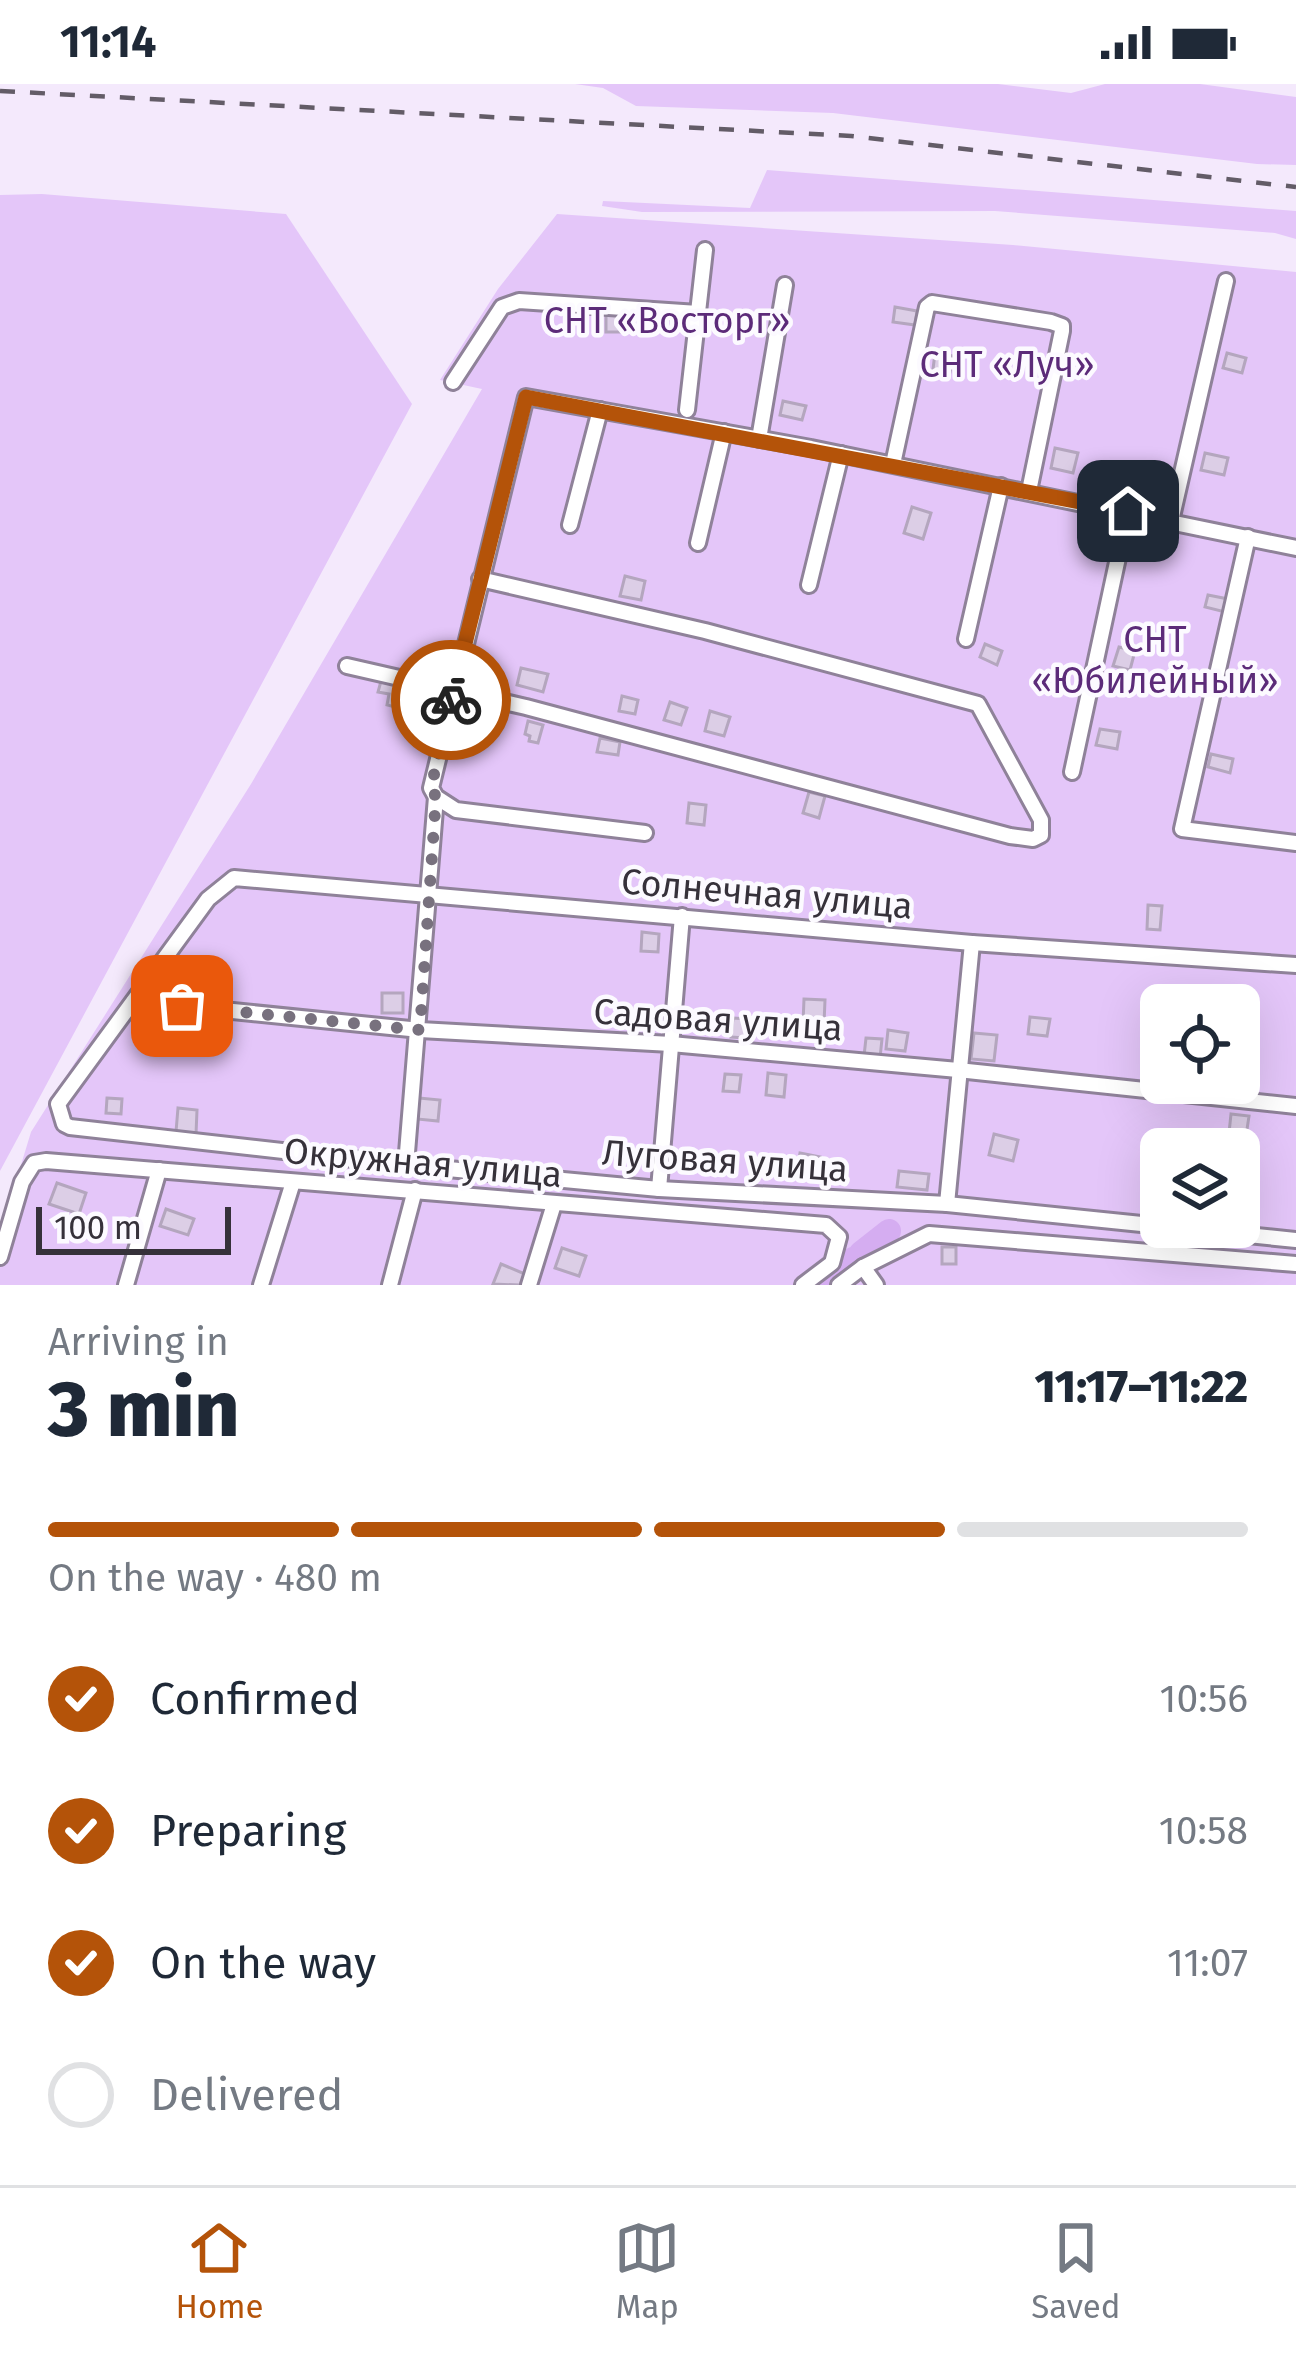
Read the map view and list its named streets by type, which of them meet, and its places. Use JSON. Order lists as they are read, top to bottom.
{
  "streets": {
    "street": [
      "Солнечная улица",
      "Садовая улица",
      "Луговая улица",
      "Окружная улица"
    ]
  },
  "crossings": [
    ["Солнечная улица", "Садовая улица"],
    ["Солнечная улица", "Луговая улица"],
    ["Садовая улица", "Луговая улица"]
  ],
  "parks": ["СНТ «Восторг»", "СНТ «Луч»", "СНТ «Юбилейный»"],
  "scale_bar": "100 m",
  "page": {
    "status": "11:14",
    "scale": "100 m",
    "heading": ["3 min", "Arriving in", "11:17–11:22"],
    "bar": "On the way · 480 m",
    "list": [
      ["Confirmed", "10:56"],
      ["Preparing", "10:58"],
      ["On the way", "11:07"],
      "Delivered"
    ],
    "tabs": ["Home", "Map", "Saved"]
  }
}
